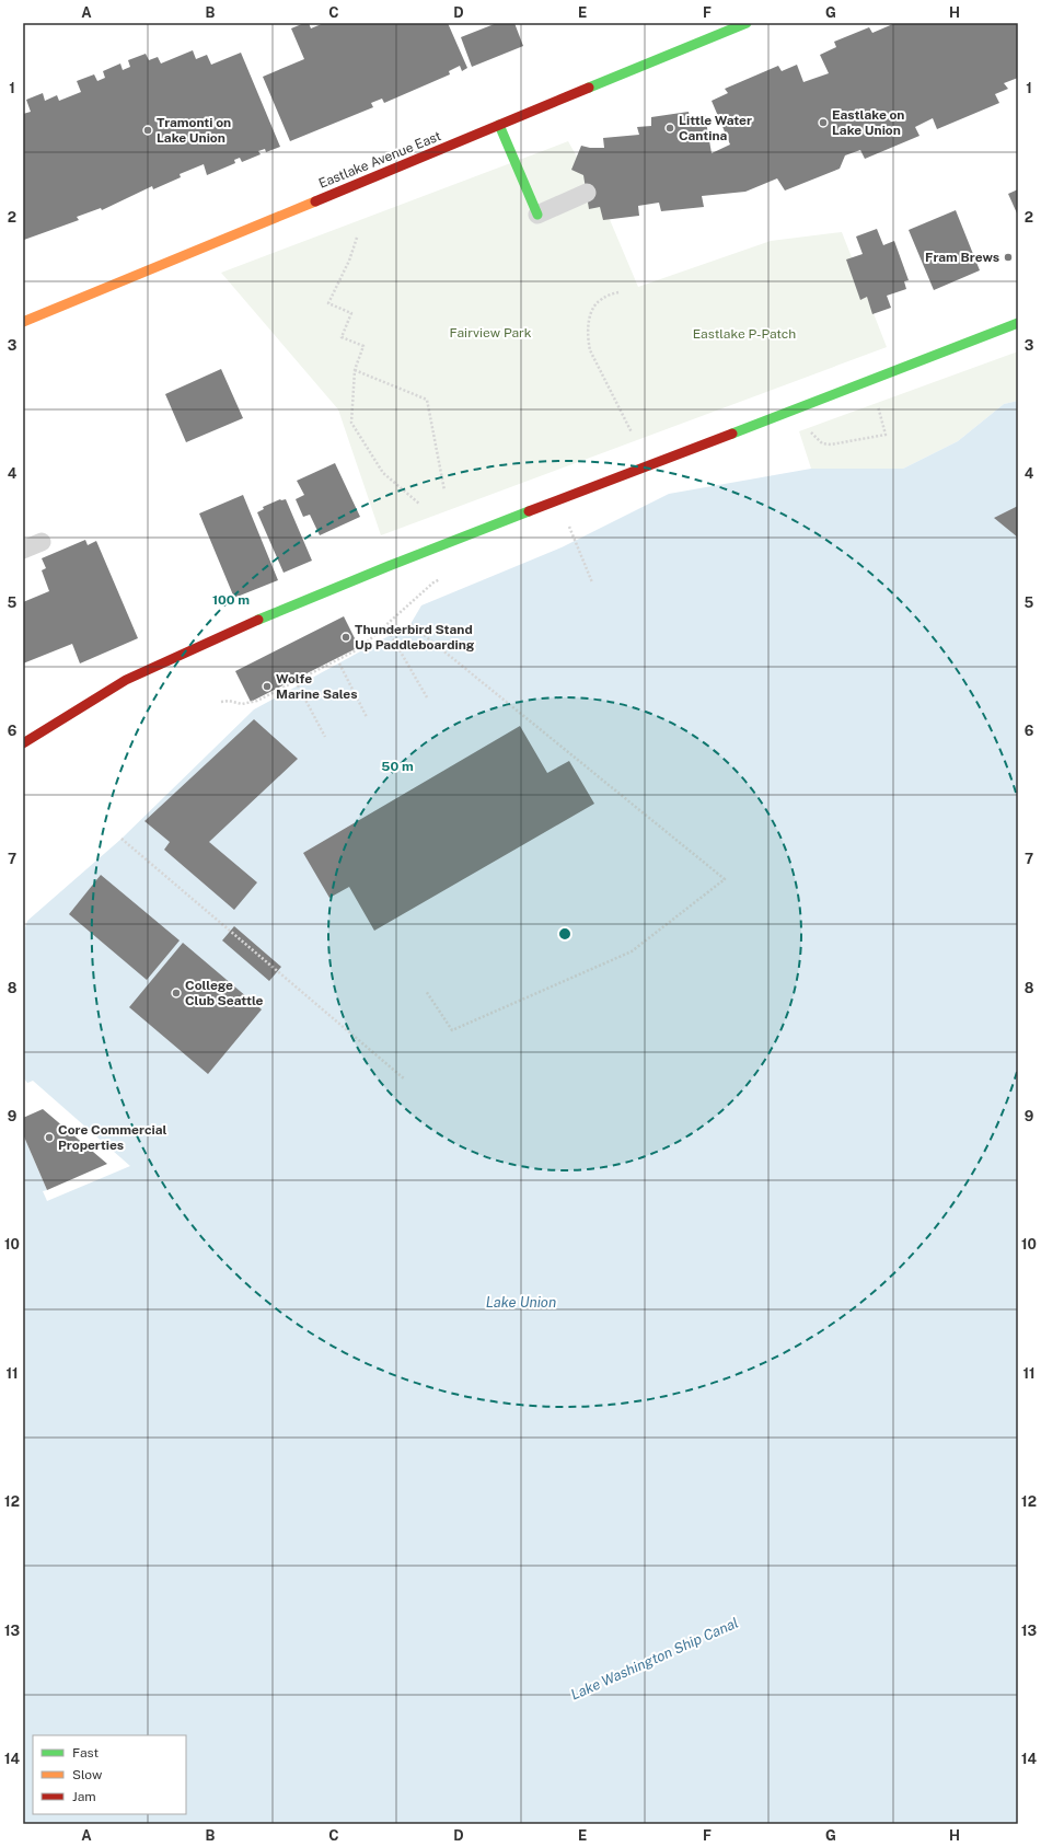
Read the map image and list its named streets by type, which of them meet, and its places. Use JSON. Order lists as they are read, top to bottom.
{
  "streets": {
    "street": ["Eastlake Avenue East"]
  },
  "water": ["Lake Union", "Lake Washington Ship Canal"],
  "parks": ["Fairview Park", "Eastlake P-Patch"],
  "places": [
    "Eastlake on Lake Union",
    "Little Water Cantina",
    "Tramonti on Lake Union",
    "Fram Brews",
    "Thunderbird Stand Up Paddleboarding",
    "Wolfe Marine Sales",
    "College Club Seattle",
    "Core Commercial Properties"
  ],
  "legend": ["Fast", "Slow", "Jam"],
  "grid": {
    "columns": [
      "A",
      "B",
      "C",
      "D",
      "E",
      "F",
      "G",
      "H"
    ],
    "rows": [
      "1",
      "2",
      "3",
      "4",
      "5",
      "6",
      "7",
      "8",
      "9",
      "10",
      "11",
      "12",
      "13",
      "14"
    ]
  },
  "rings": ["100 m", "50 m"]
}
